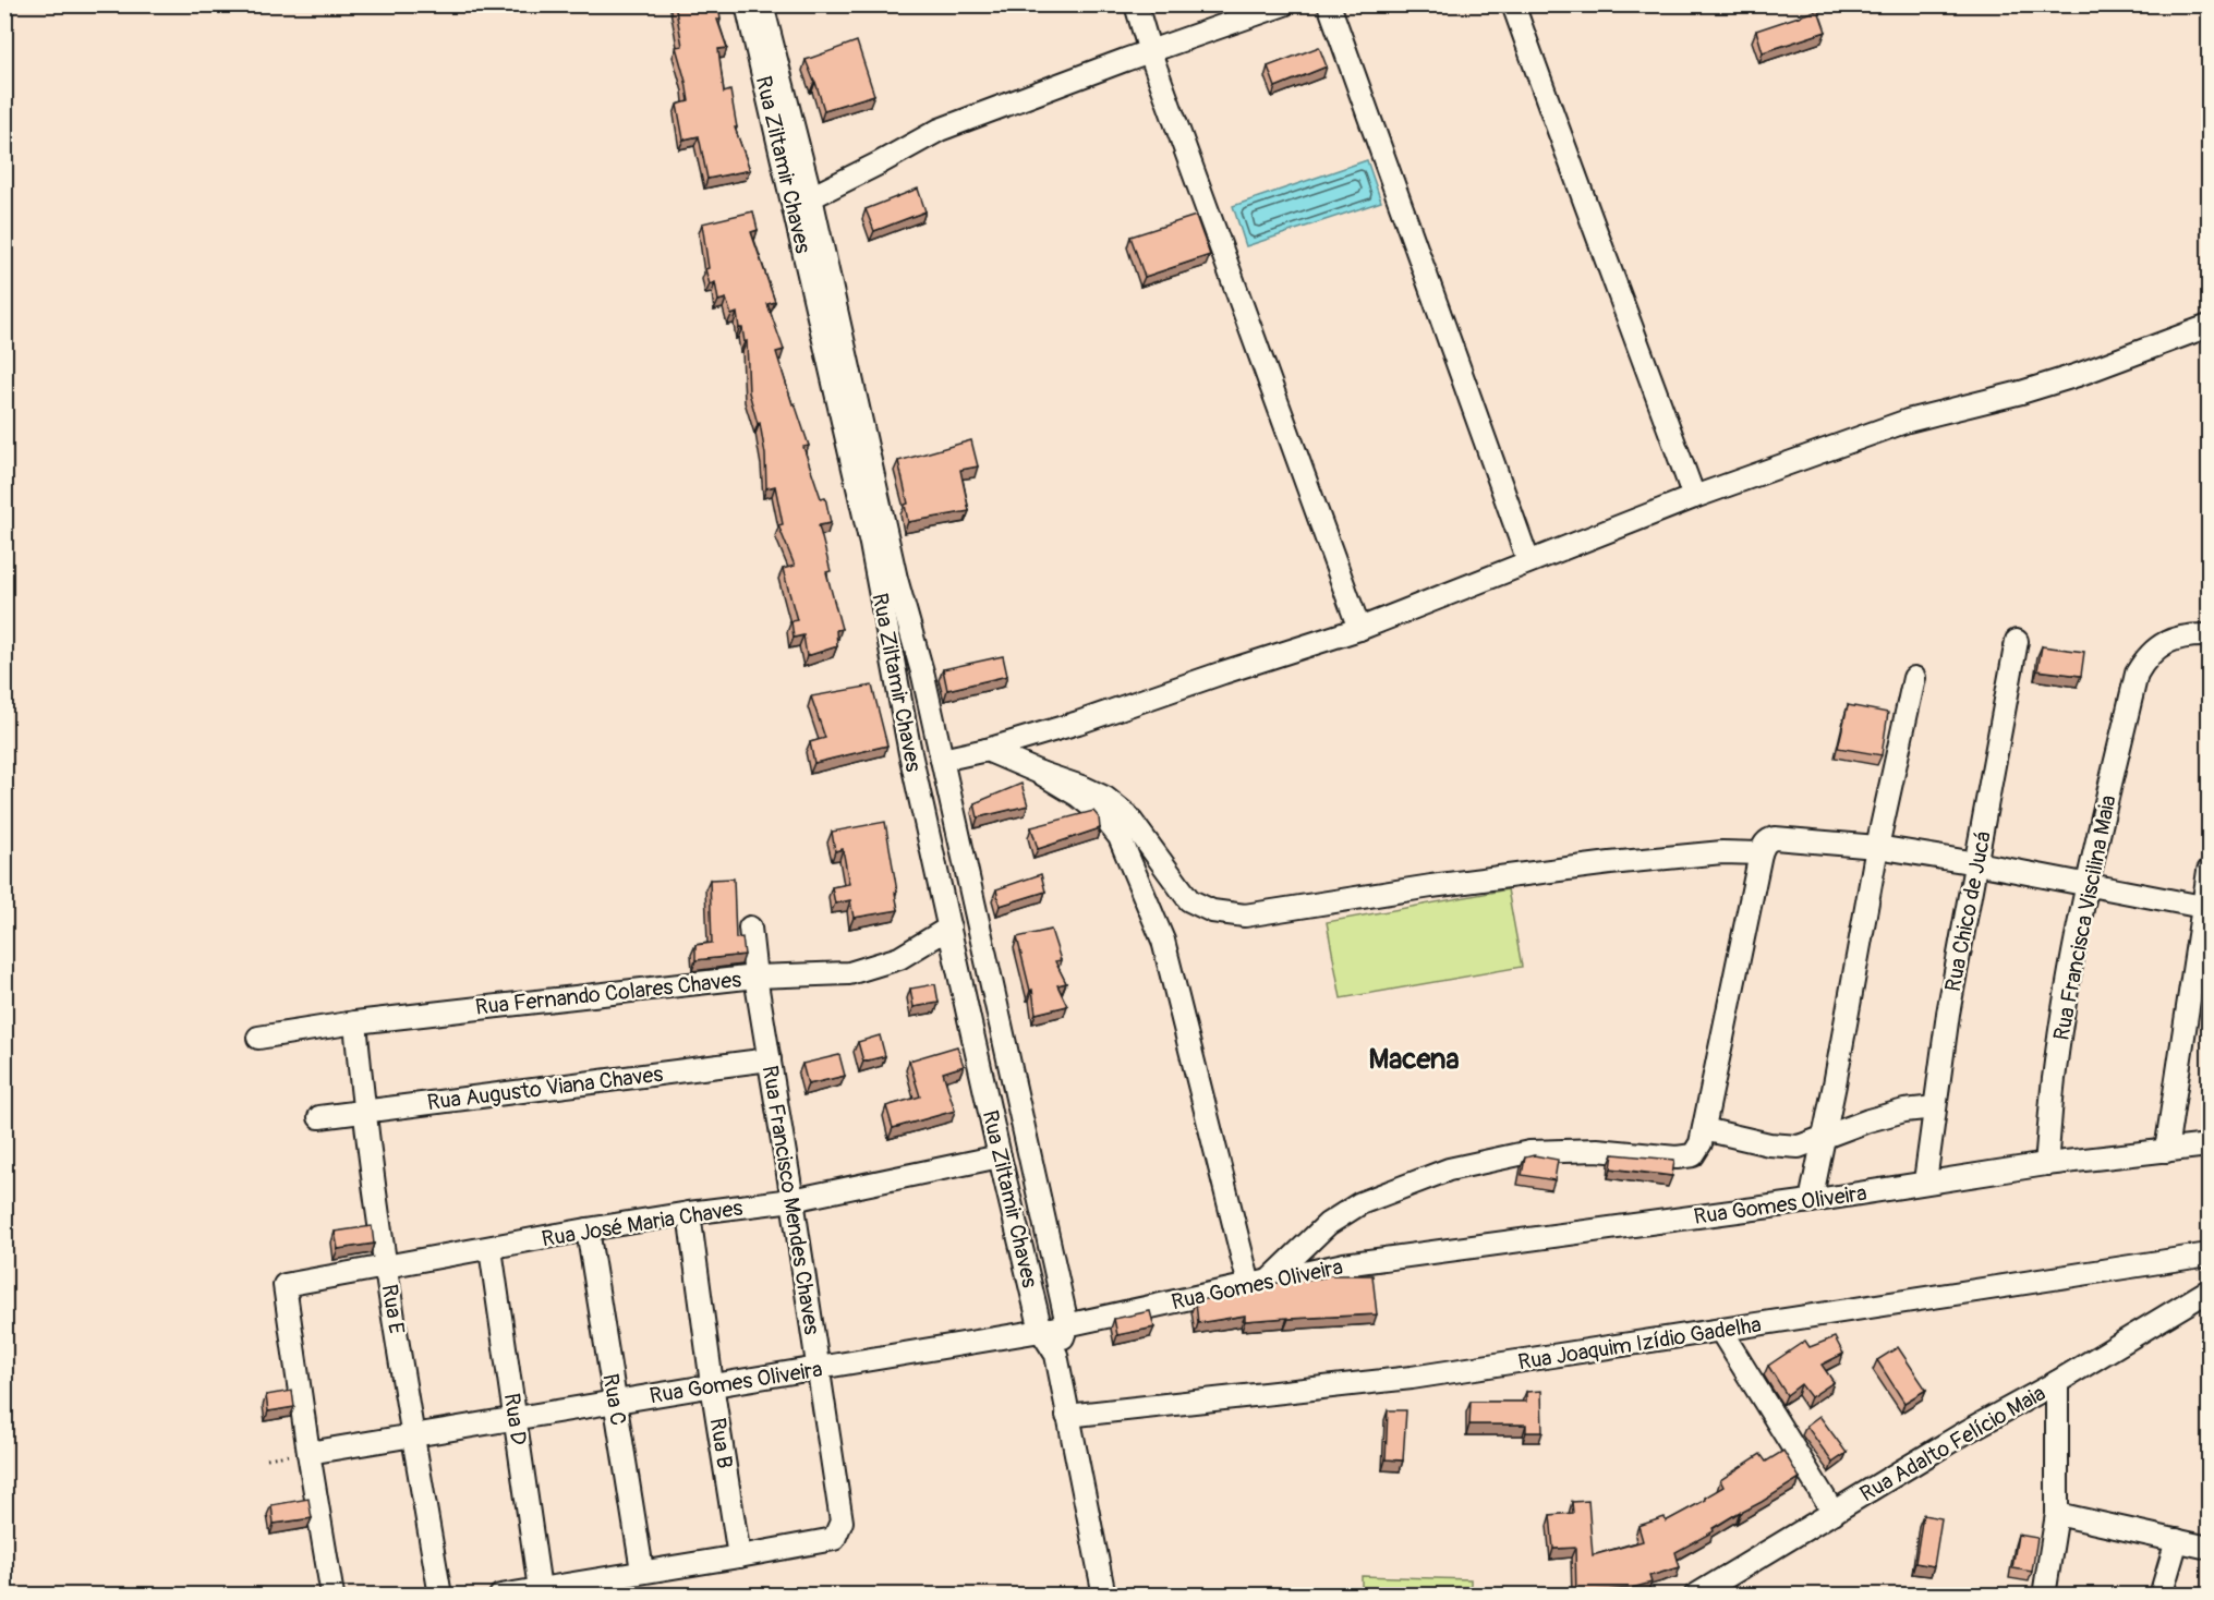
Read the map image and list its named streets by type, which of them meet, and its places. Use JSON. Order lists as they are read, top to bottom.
{
  "streets": {
    "street": [
      "Rua Ziltamir Chaves",
      "Rua Chico de Jucá",
      "Rua Francisca Viscilina Maia",
      "Rua Fernando Colares Chaves",
      "Rua Augusto Viana Chaves",
      "Rua Francisco Mendes Chaves",
      "Rua Gomes Oliveira",
      "Rua José Maria Chaves",
      "Rua E",
      "Rua Joaquim Izídio Gadelha",
      "Rua C",
      "Rua D",
      "Rua B",
      "Rua Adalto Felício Maia"
    ]
  },
  "crossings": [
    ["Rua Ziltamir Chaves", "Rua Fernando Colares Chaves"],
    ["Rua Ziltamir Chaves", "Rua Gomes Oliveira"],
    ["Rua Ziltamir Chaves", "Rua José Maria Chaves"],
    ["Rua Ziltamir Chaves", "Rua Joaquim Izídio Gadelha"],
    ["Rua Chico de Jucá", "Rua Gomes Oliveira"],
    ["Rua Francisca Viscilina Maia", "Rua Gomes Oliveira"],
    ["Rua Fernando Colares Chaves", "Rua Francisco Mendes Chaves"],
    ["Rua Fernando Colares Chaves", "Rua E"],
    ["Rua Augusto Viana Chaves", "Rua Francisco Mendes Chaves"],
    ["Rua Augusto Viana Chaves", "Rua E"],
    ["Rua Francisco Mendes Chaves", "Rua Gomes Oliveira"],
    ["Rua Francisco Mendes Chaves", "Rua José Maria Chaves"],
    ["Rua Francisco Mendes Chaves", "Rua B"],
    ["Rua Gomes Oliveira", "Rua José Maria Chaves"],
    ["Rua Gomes Oliveira", "Rua E"],
    ["Rua Gomes Oliveira", "Rua C"],
    ["Rua Gomes Oliveira", "Rua D"],
    ["Rua Gomes Oliveira", "Rua B"],
    ["Rua José Maria Chaves", "Rua E"],
    ["Rua José Maria Chaves", "Rua C"],
    ["Rua José Maria Chaves", "Rua D"],
    ["Rua José Maria Chaves", "Rua B"]
  ],
  "districts": ["Macena"]
}
